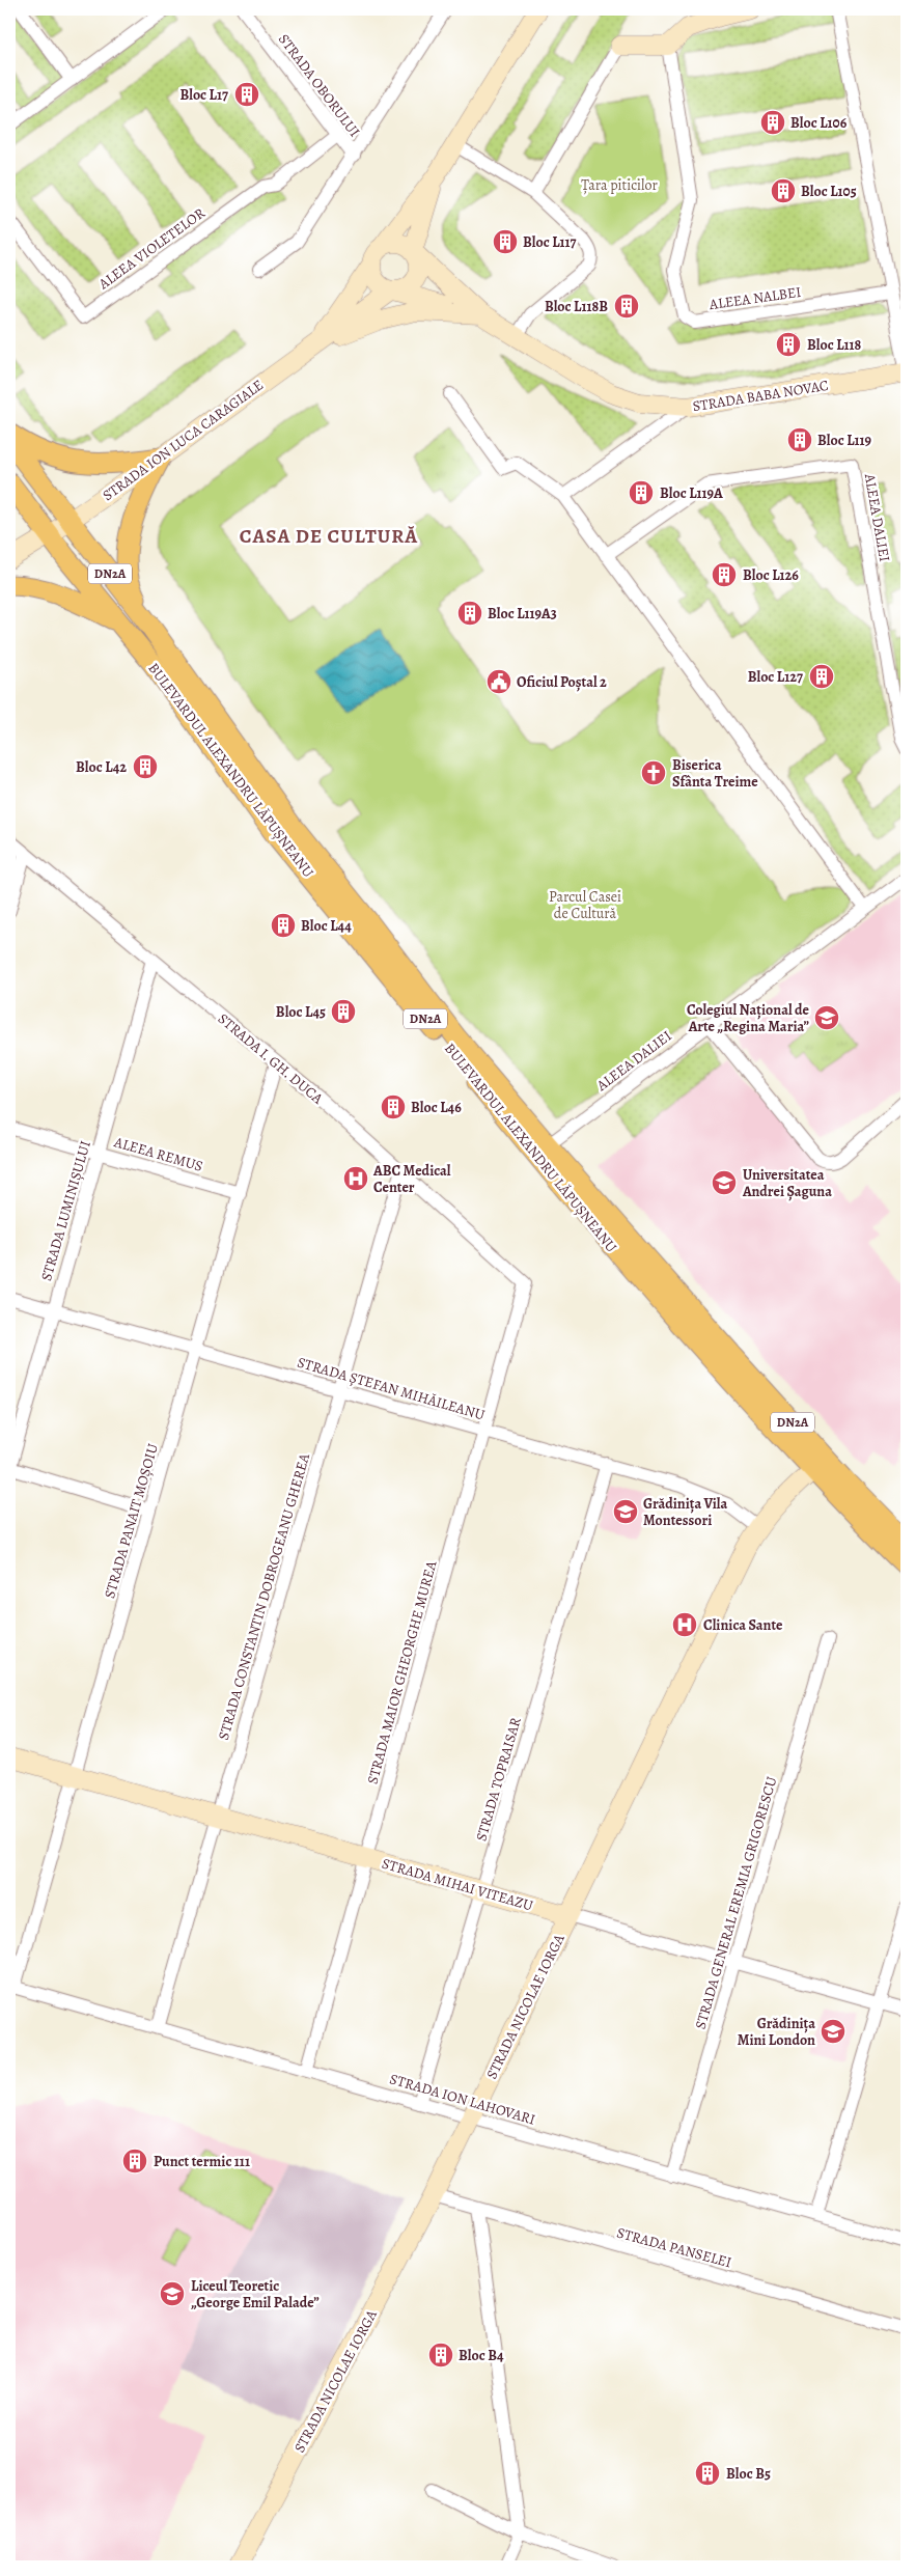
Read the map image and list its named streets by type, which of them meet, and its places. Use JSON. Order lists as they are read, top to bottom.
{
  "streets": {
    "main road": ["DN2A", "BULEVARDUL ALEXANDRU LĂPUȘNEANU"],
    "street": [
      "STRADA OBORULUI",
      "ALEEA VIOLETELOR",
      "ALEEA NALBEI",
      "STRADA BABA NOVAC",
      "STRADA ION LUCA CARAGIALE",
      "ALEEA DALIEI",
      "STRADA I. GH. DUCA",
      "ALEEA REMUS",
      "STRADA LUMINIȘULUI",
      "STRADA ȘTEFAN MIHĂILEANU",
      "STRADA PANAIT MOȘOIU",
      "STRADA CONSTANTIN DOBROGEANU GHEREA",
      "STRADA MAIOR GHEORGHE MUREA",
      "STRADA TOPRAISAR",
      "STRADA MIHAI VITEAZU",
      "STRADA GENERAL EREMIA GRIGORESCU",
      "STRADA NICOLAE IORGA",
      "STRADA ION LAHOVARI",
      "STRADA PANSELEI"
    ]
  },
  "crossings": [
    ["STRADA OBORULUI", "ALEEA VIOLETELOR"],
    ["STRADA BABA NOVAC", "STRADA ION LUCA CARAGIALE"],
    ["STRADA ION LUCA CARAGIALE", "DN2A"],
    ["STRADA ION LUCA CARAGIALE", "BULEVARDUL ALEXANDRU LĂPUȘNEANU"],
    ["ALEEA DALIEI", "BULEVARDUL ALEXANDRU LĂPUȘNEANU"],
    ["DN2A", "BULEVARDUL ALEXANDRU LĂPUȘNEANU"],
    ["BULEVARDUL ALEXANDRU LĂPUȘNEANU", "STRADA NICOLAE IORGA"],
    ["STRADA I. GH. DUCA", "STRADA LUMINIȘULUI"],
    ["STRADA I. GH. DUCA", "STRADA PANAIT MOȘOIU"],
    ["STRADA I. GH. DUCA", "STRADA CONSTANTIN DOBROGEANU GHEREA"],
    ["STRADA I. GH. DUCA", "STRADA MAIOR GHEORGHE MUREA"],
    ["ALEEA REMUS", "STRADA LUMINIȘULUI"],
    ["ALEEA REMUS", "STRADA PANAIT MOȘOIU"],
    ["STRADA LUMINIȘULUI", "STRADA ȘTEFAN MIHĂILEANU"],
    ["STRADA ȘTEFAN MIHĂILEANU", "STRADA PANAIT MOȘOIU"],
    ["STRADA ȘTEFAN MIHĂILEANU", "STRADA CONSTANTIN DOBROGEANU GHEREA"],
    ["STRADA ȘTEFAN MIHĂILEANU", "STRADA MAIOR GHEORGHE MUREA"],
    ["STRADA ȘTEFAN MIHĂILEANU", "STRADA TOPRAISAR"],
    ["STRADA ȘTEFAN MIHĂILEANU", "STRADA NICOLAE IORGA"],
    ["STRADA PANAIT MOȘOIU", "STRADA MIHAI VITEAZU"],
    ["STRADA PANAIT MOȘOIU", "STRADA ION LAHOVARI"],
    ["STRADA CONSTANTIN DOBROGEANU GHEREA", "STRADA MIHAI VITEAZU"],
    ["STRADA CONSTANTIN DOBROGEANU GHEREA", "STRADA ION LAHOVARI"],
    ["STRADA MAIOR GHEORGHE MUREA", "STRADA MIHAI VITEAZU"],
    ["STRADA MAIOR GHEORGHE MUREA", "STRADA ION LAHOVARI"],
    ["STRADA TOPRAISAR", "STRADA MIHAI VITEAZU"],
    ["STRADA TOPRAISAR", "STRADA ION LAHOVARI"],
    ["STRADA MIHAI VITEAZU", "STRADA GENERAL EREMIA GRIGORESCU"],
    ["STRADA MIHAI VITEAZU", "STRADA NICOLAE IORGA"],
    ["STRADA GENERAL EREMIA GRIGORESCU", "STRADA ION LAHOVARI"],
    ["STRADA NICOLAE IORGA", "STRADA ION LAHOVARI"],
    ["STRADA NICOLAE IORGA", "STRADA PANSELEI"]
  ],
  "districts": ["CASA DE CULTURĂ"],
  "parks": ["Țara piticilor", "Parcul Casei de Cultură"],
  "places": {
    "building": [
      "Bloc L17",
      "Bloc L106",
      "Bloc L105",
      "Bloc L117",
      "Bloc L118B",
      "Bloc L118",
      "Bloc L119",
      "Bloc L119A",
      "Bloc L126",
      "Bloc L119A3",
      "Bloc L127",
      "Bloc L42",
      "Bloc L44",
      "Bloc L45",
      "Bloc L46",
      "Punct termic 111",
      "Bloc B4",
      "Bloc B5"
    ],
    "public building": ["Oficiul Poștal 2"],
    "church": ["Biserica Sfânta Treime"],
    "school or university": [
      "Colegiul Național de Arte „Regina Maria”",
      "Universitatea Andrei Șaguna",
      "Grădinița Vila Montessori",
      "Grădinița Mini London",
      "Liceul Teoretic „George Emil Palade”"
    ],
    "hospital": ["ABC Medical Center", "Clinica Sante"]
  }
}
